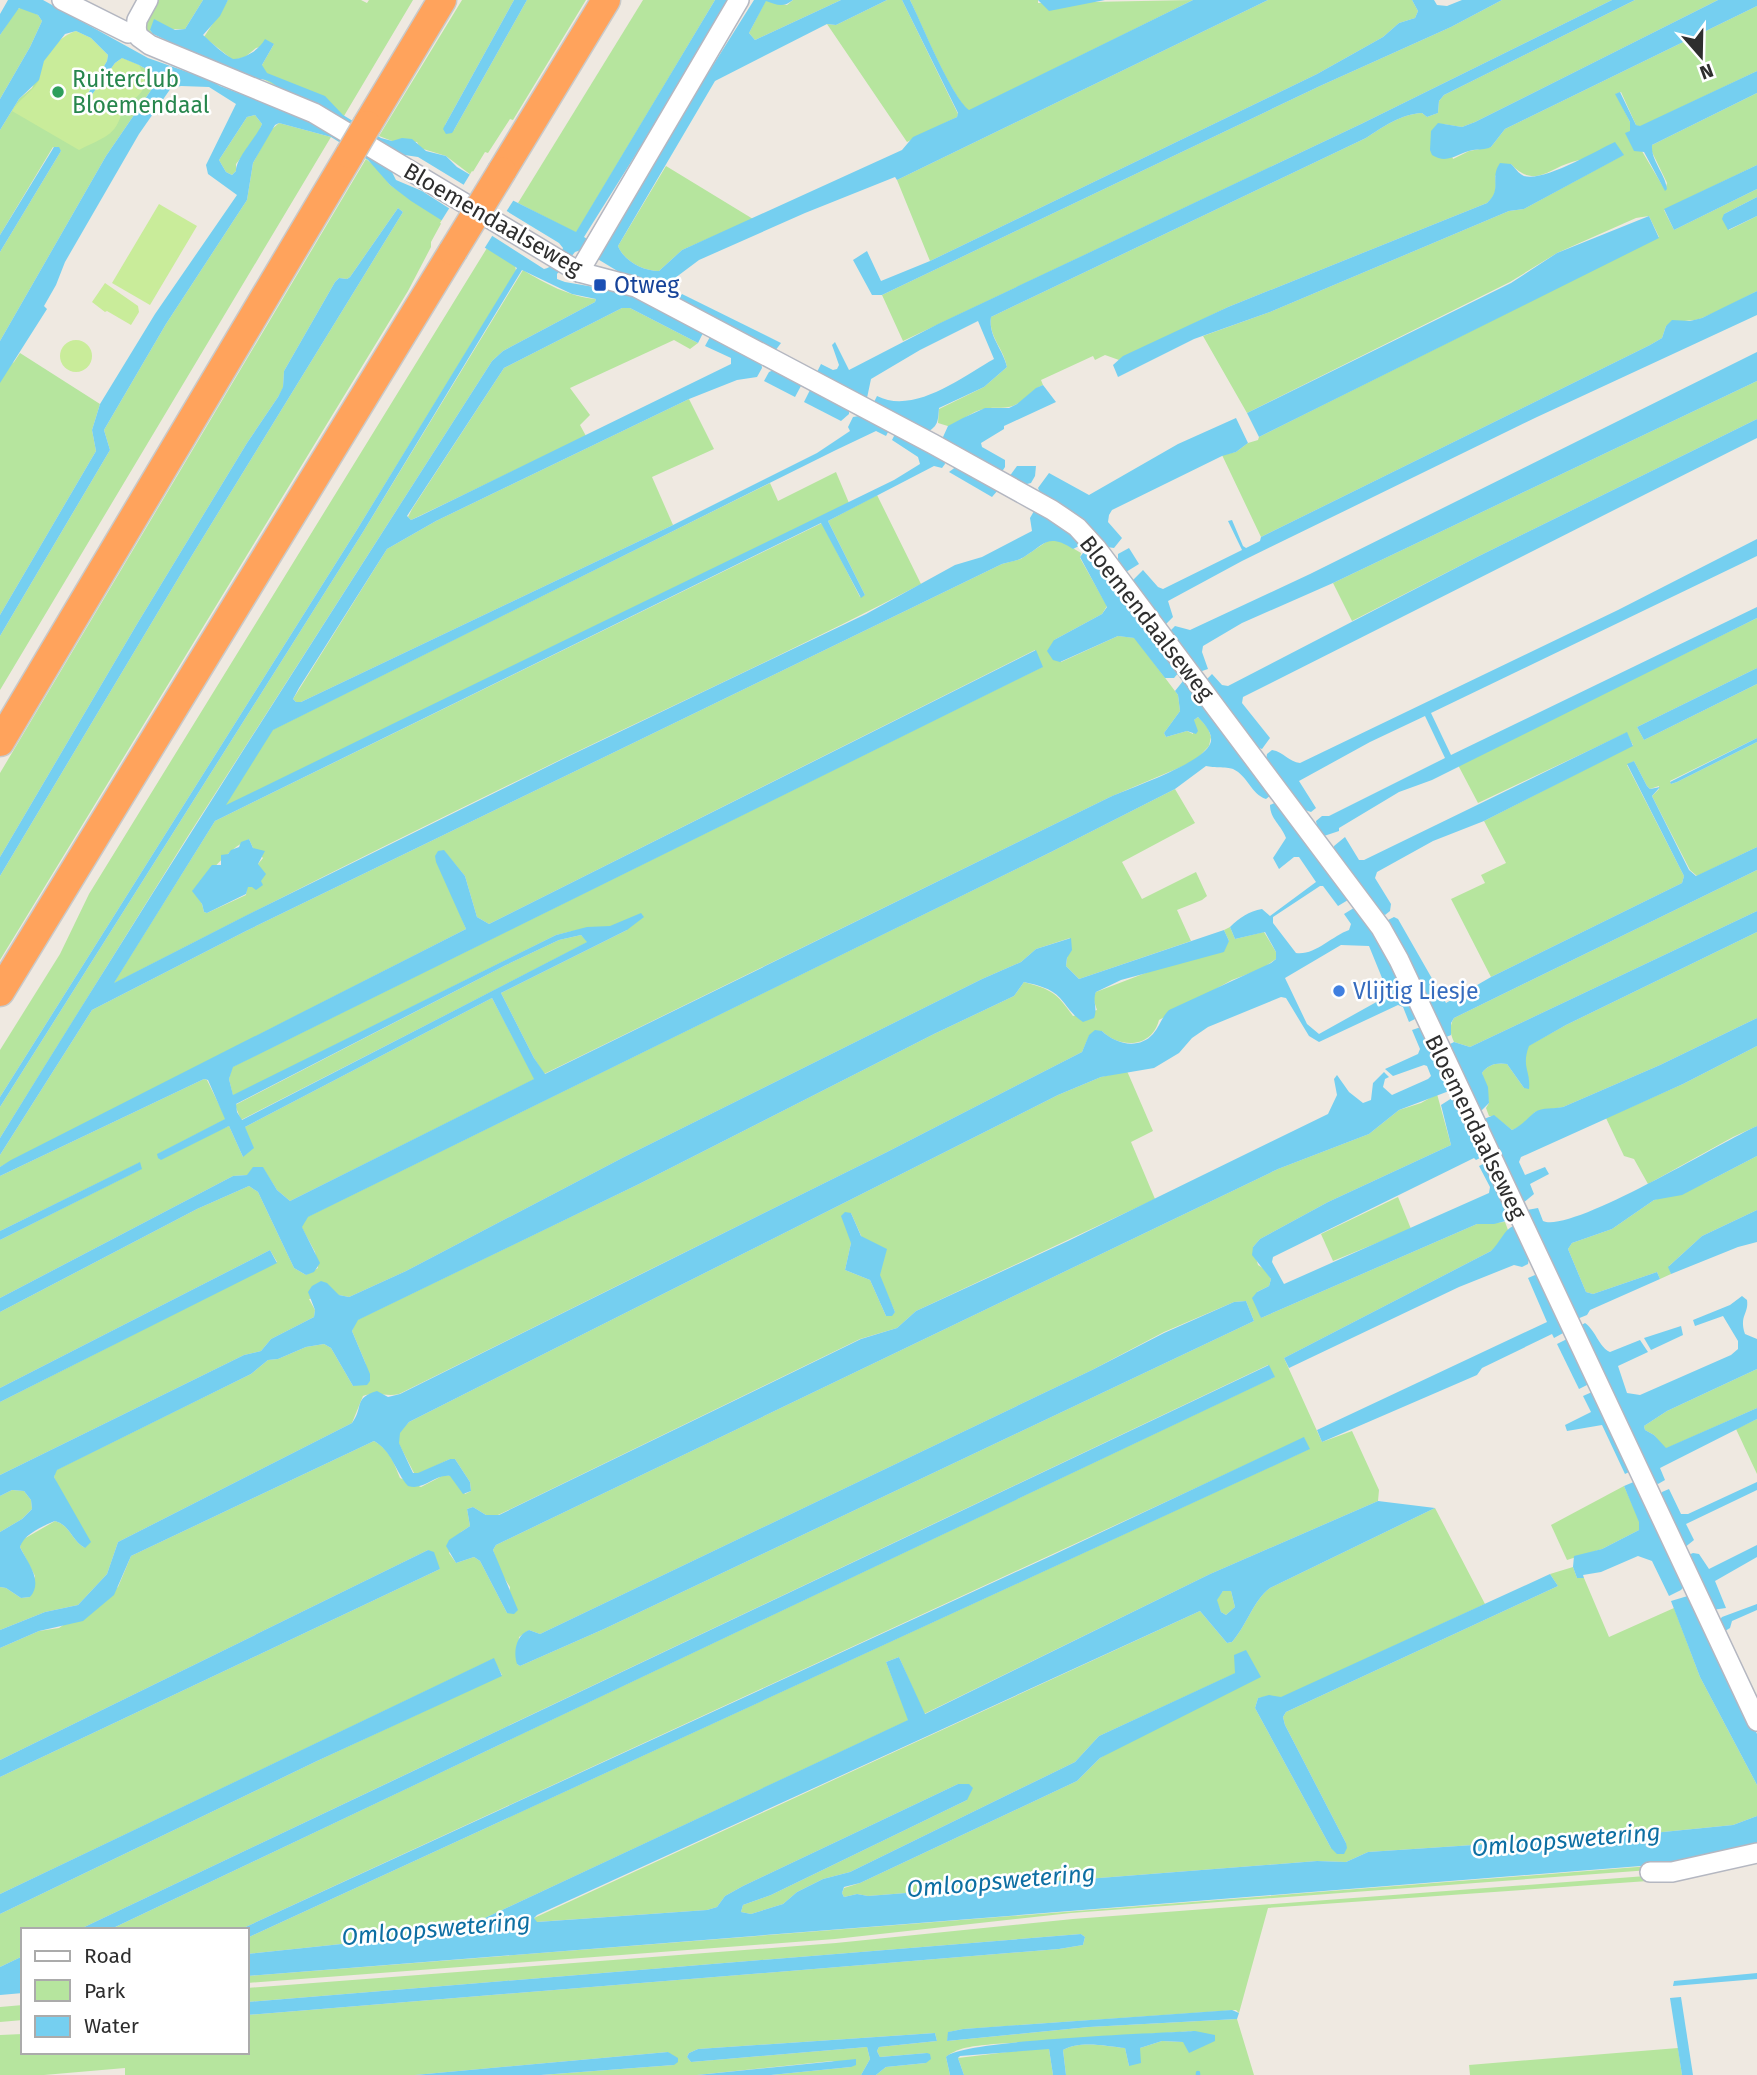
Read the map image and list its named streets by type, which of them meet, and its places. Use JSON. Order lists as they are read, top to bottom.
{
  "streets": {
    "street": ["Bloemendaalseweg"]
  },
  "water": ["Omloopswetering"],
  "places": {
    "other": ["Ruiterclub Bloemendaal", "Vlijtig Liesje"],
    "transit": ["Otweg"]
  },
  "legend": ["Road", "Park", "Water"],
  "north": "bottom"
}
